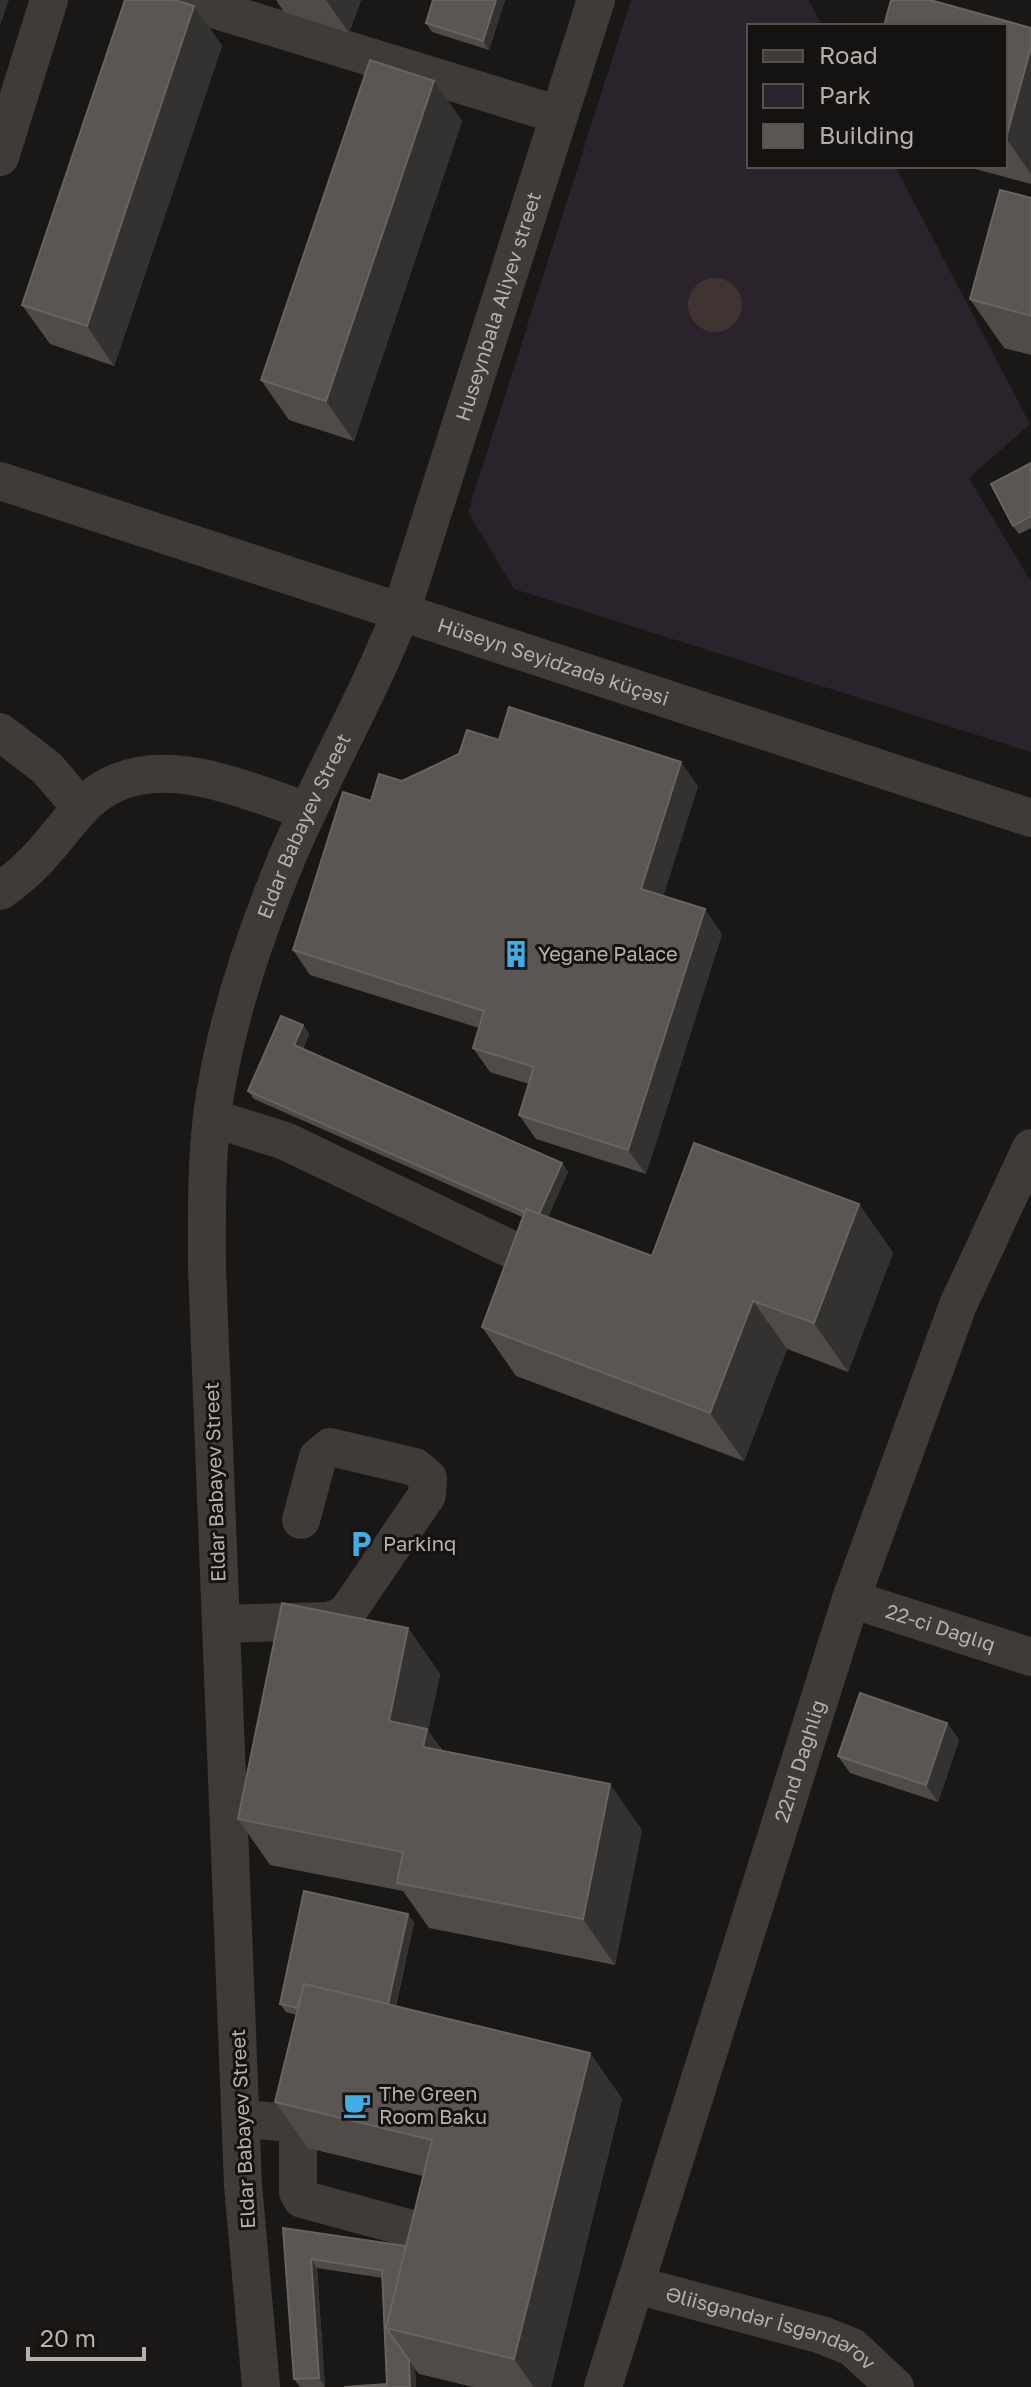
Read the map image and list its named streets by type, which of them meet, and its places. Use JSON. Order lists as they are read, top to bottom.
{
  "streets": {
    "street": [
      "Huseynbala Aliyev street",
      "Hüseyn Seyidzadə küçəsi",
      "Eldar Babayev Street",
      "22-ci Dağlıq",
      "22nd Daghlig",
      "Əliisgəndər İsgəndərov"
    ]
  },
  "crossings": [
    ["Huseynbala Aliyev street", "Hüseyn Seyidzadə küçəsi"],
    ["Huseynbala Aliyev street", "Eldar Babayev Street"],
    ["Hüseyn Seyidzadə küçəsi", "Eldar Babayev Street"],
    ["22-ci Dağlıq", "22nd Daghlig"],
    ["22nd Daghlig", "Əliisgəndər İsgəndərov"]
  ],
  "places": {
    "building": ["Yegane Palace"],
    "parking": ["Parkinq"],
    "cafe": ["The Green Room Baku"]
  },
  "legend": ["Road", "Park", "Building"],
  "scale_bar": "20 m"
}
